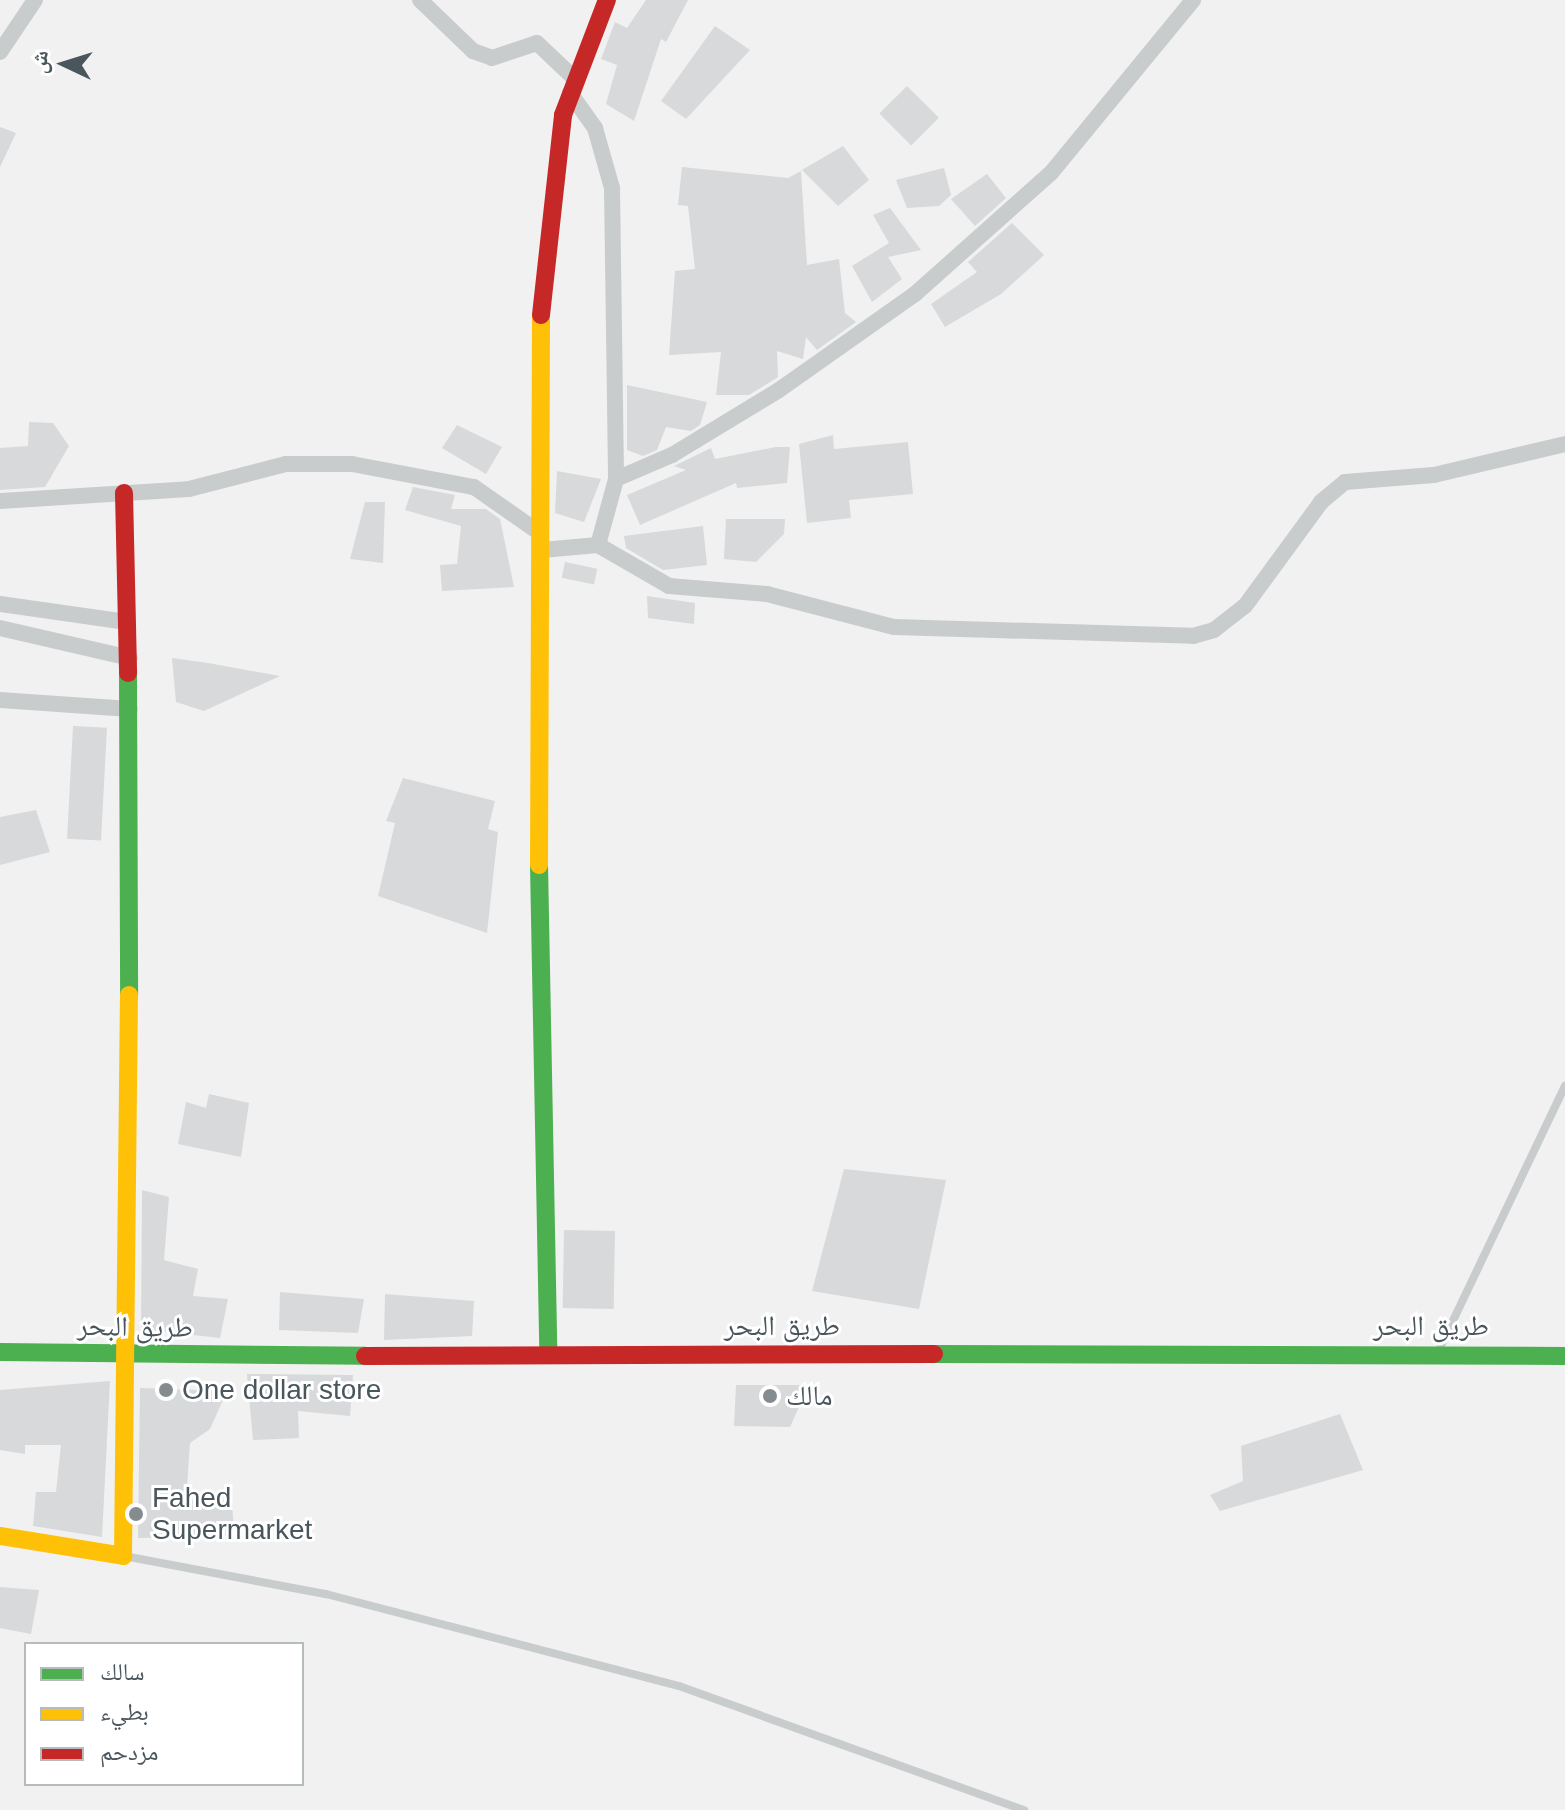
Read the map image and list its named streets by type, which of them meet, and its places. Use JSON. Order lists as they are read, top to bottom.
{
  "streets": {
    "street": ["طريق البحر"]
  },
  "places": ["One dollar store", "مالك", "Fahed Supermarket"],
  "legend": ["سالك", "بطيء", "مزدحم"],
  "north": "left"
}
